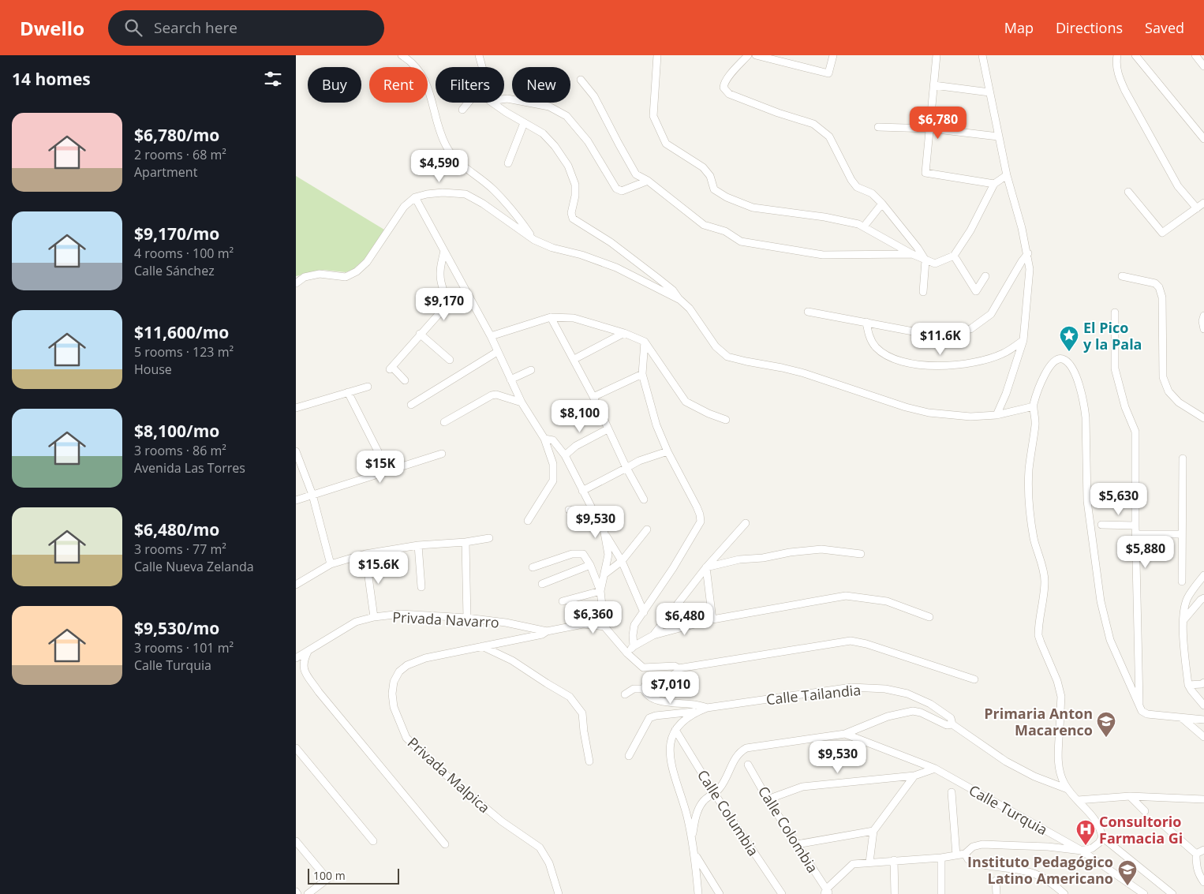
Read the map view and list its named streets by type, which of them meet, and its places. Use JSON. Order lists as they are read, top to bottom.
{
  "streets": {
    "street": [
      "Privada Navarro",
      "Calle Tailandia",
      "Privada Malpica",
      "Calle Turquia",
      "Calle Columbia",
      "Calle Colombia"
    ]
  },
  "crossings": [
    ["Privada Navarro", "Privada Malpica"]
  ],
  "places": {
    "place": ["El Pico y la Pala"],
    "school or university": ["Primaria Anton Macarenco", "Instituto Pedagógico Latino Americano"],
    "hospital": ["Consultorio Farmacia Gi"]
  },
  "scale_bar": "100 m",
  "page": {
    "header": "Dwello",
    "search": "Search here",
    "nav": ["Map", "Directions", "Saved"],
    "heading": "14 homes",
    "chip": [
      "Buy",
      "Rent",
      "Filters",
      "New"
    ],
    "list": [
      {
        "name": "$6,780/mo",
        "note": "2 rooms · 68 m² · Apartment"
      },
      {
        "name": "$9,170/mo",
        "note": "4 rooms · 100 m² · Calle Sánchez"
      },
      {
        "name": "$11,600/mo",
        "note": "5 rooms · 123 m² · House"
      },
      {
        "name": "$8,100/mo",
        "note": "3 rooms · 86 m² · Avenida Las Torres"
      },
      {
        "name": "$6,480/mo",
        "note": "3 rooms · 77 m² · Calle Nueva Zelanda"
      },
      {
        "name": "$9,530/mo",
        "note": "3 rooms · 101 m² · Calle Turquia"
      }
    ],
    "price": [
      "$6,780",
      "$4,590",
      "$9,170",
      "$11.6K",
      "$8,100",
      "$15K",
      "$5,630",
      "$9,530",
      "$5,880",
      "$15.6K",
      "$6,360",
      "$6,480",
      "$7,010",
      "$9,530"
    ],
    "scale": "100 m"
  }
}
